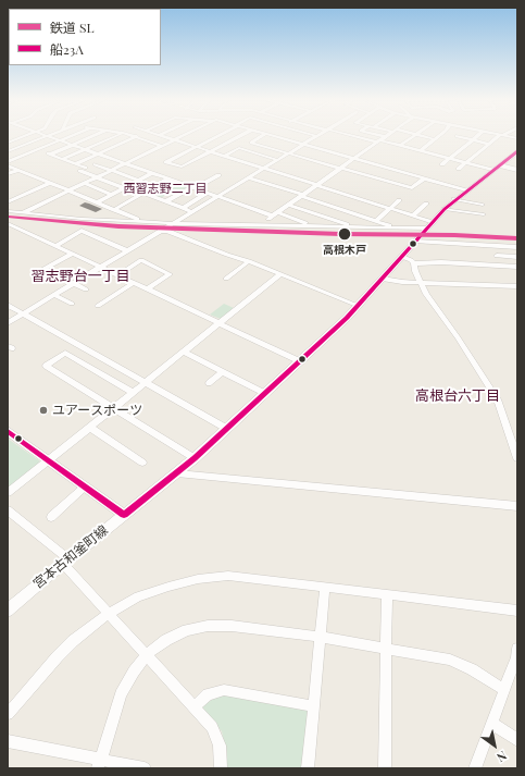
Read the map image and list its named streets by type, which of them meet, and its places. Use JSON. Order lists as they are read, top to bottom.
{
  "streets": {
    "street": ["宮本古和釜町線"]
  },
  "districts": ["西習志野二丁目", "習志野台一丁目", "高根台六丁目"],
  "places": ["高根木戸", "ユアースポーツ"],
  "lines": ["transit line 船23A", "rail line SL"],
  "legend": ["鉄道 SL", "船23A"],
  "north": "bottom right"
}
